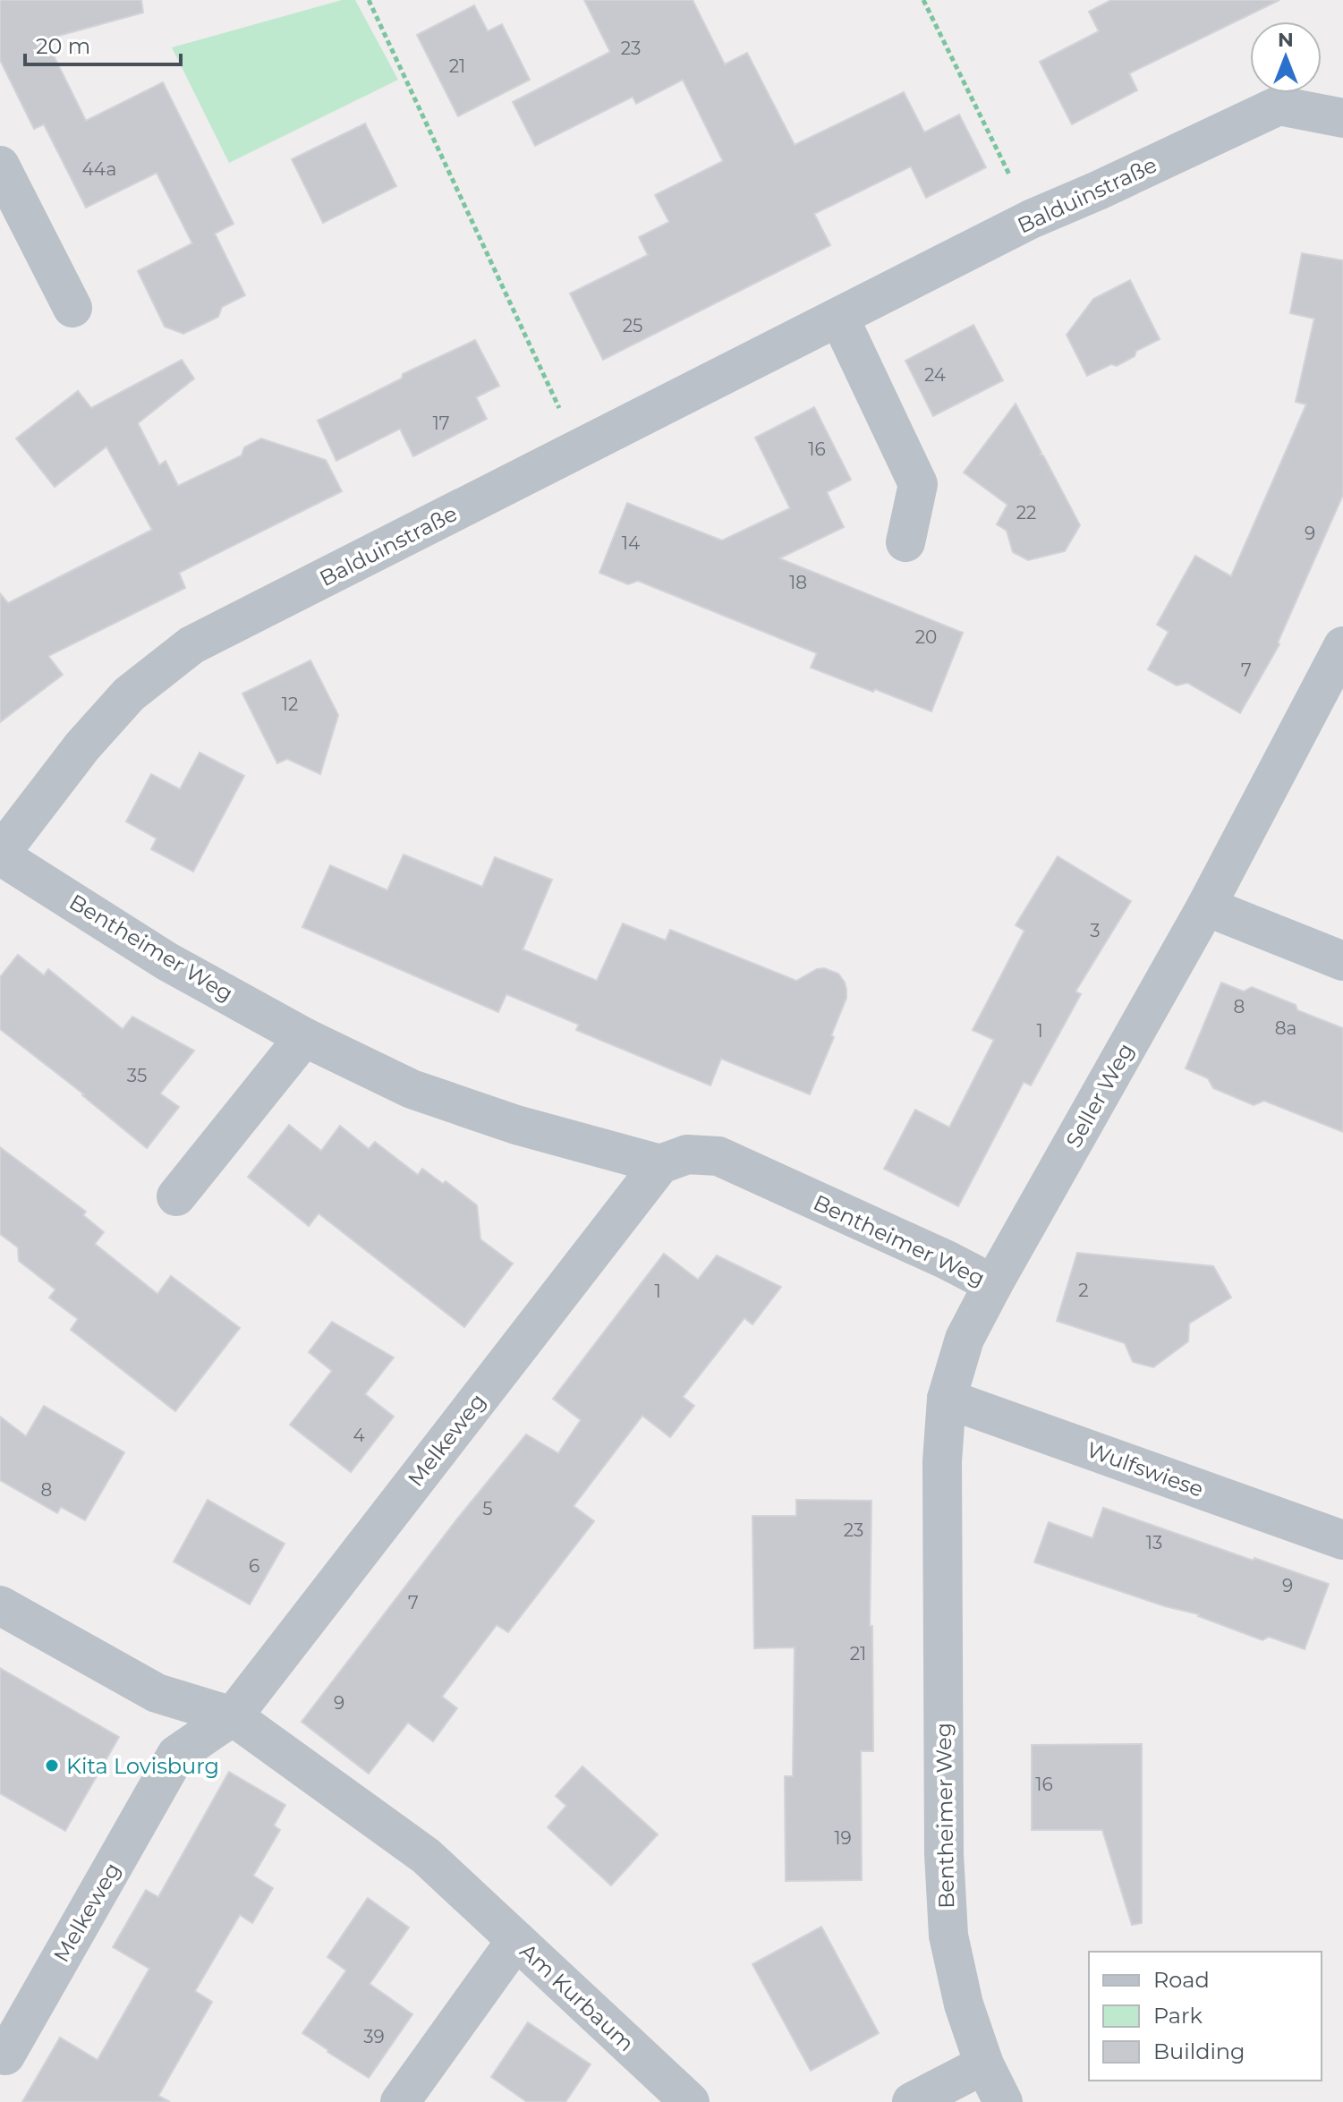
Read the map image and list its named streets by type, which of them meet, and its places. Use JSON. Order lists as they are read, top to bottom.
{
  "streets": {
    "street": [
      "Balduinstraße",
      "Bentheimer Weg",
      "Seller Weg",
      "Melkeweg",
      "Wulfswiese",
      "Am Kurbaum"
    ]
  },
  "crossings": [
    ["Balduinstraße", "Bentheimer Weg"],
    ["Bentheimer Weg", "Seller Weg"],
    ["Bentheimer Weg", "Melkeweg"],
    ["Bentheimer Weg", "Wulfswiese"]
  ],
  "places": ["Kita Lovisburg"],
  "house_numbers": [
    "23",
    "21",
    "44a",
    "25",
    "24",
    "17",
    "16",
    "22",
    "9",
    "14",
    "18",
    "20",
    "7",
    "12",
    "3",
    "8",
    "8a",
    "1",
    "35",
    "2",
    "1",
    "4",
    "8",
    "5",
    "23",
    "13",
    "6",
    "9",
    "7",
    "21",
    "9",
    "16",
    "19",
    "39"
  ],
  "legend": ["Road", "Park", "Building"],
  "scale_bar": "20 m",
  "north": "top"
}
